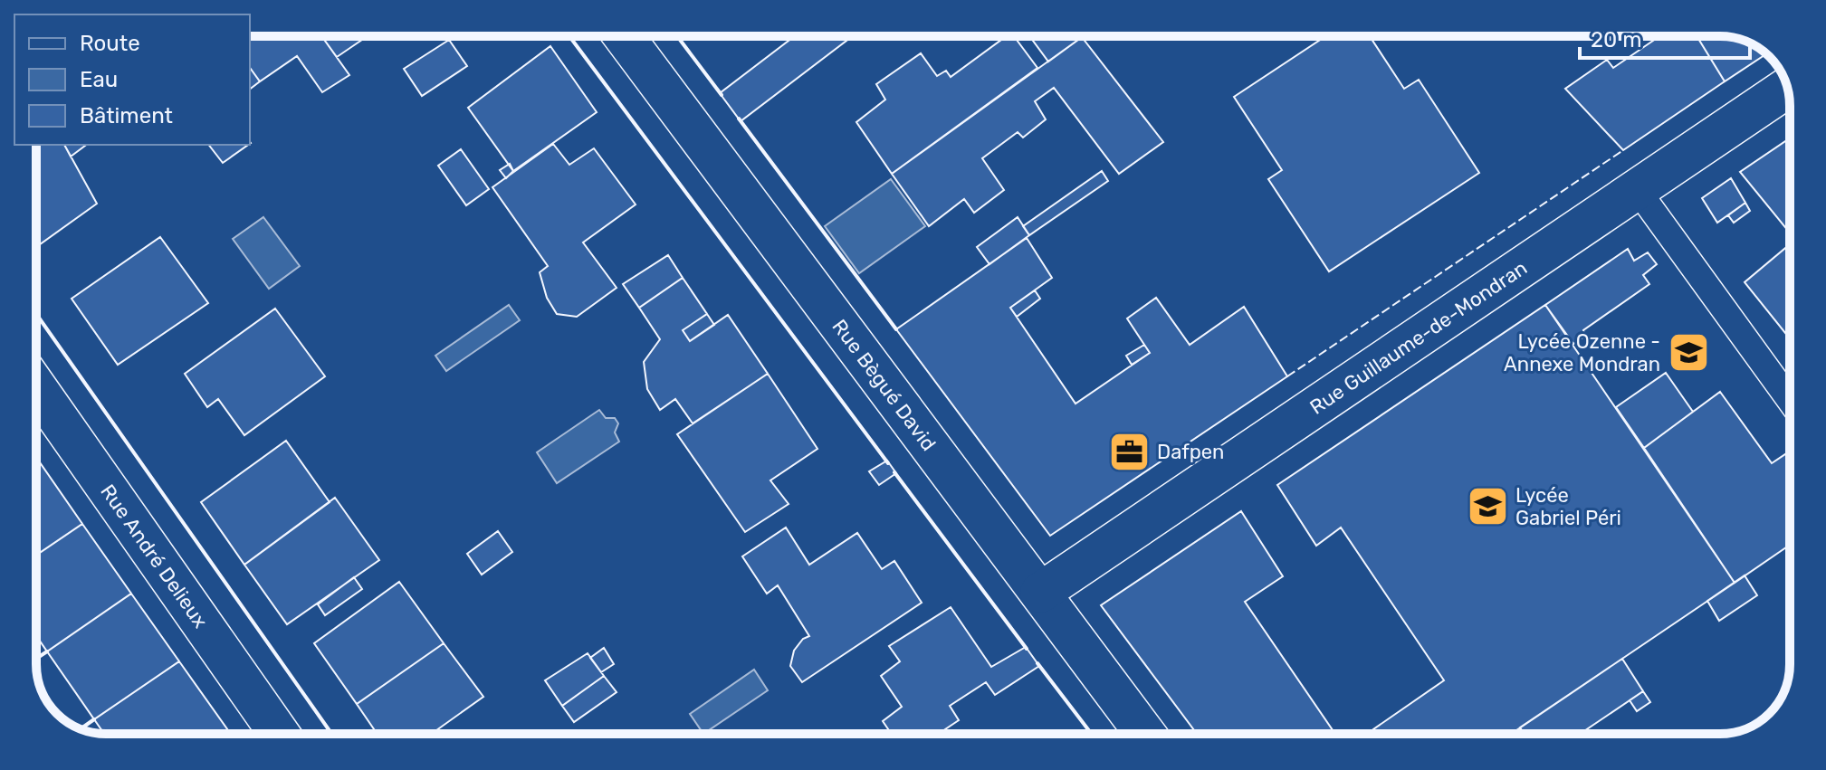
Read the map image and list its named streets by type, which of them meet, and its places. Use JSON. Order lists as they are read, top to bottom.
{
  "streets": {
    "street": ["Rue Guillaume-de-Mondran", "Rue Bègué David", "Rue André Delieux"]
  },
  "crossings": [
    ["Rue Guillaume-de-Mondran", "Rue Bègué David"]
  ],
  "places": {
    "school or university": ["Lycée Ozenne - Annexe Mondran", "Lycée Gabriel Péri"],
    "office": ["Dafpen"]
  },
  "legend": ["Route", "Eau", "Bâtiment"],
  "scale_bar": "20 m"
}
